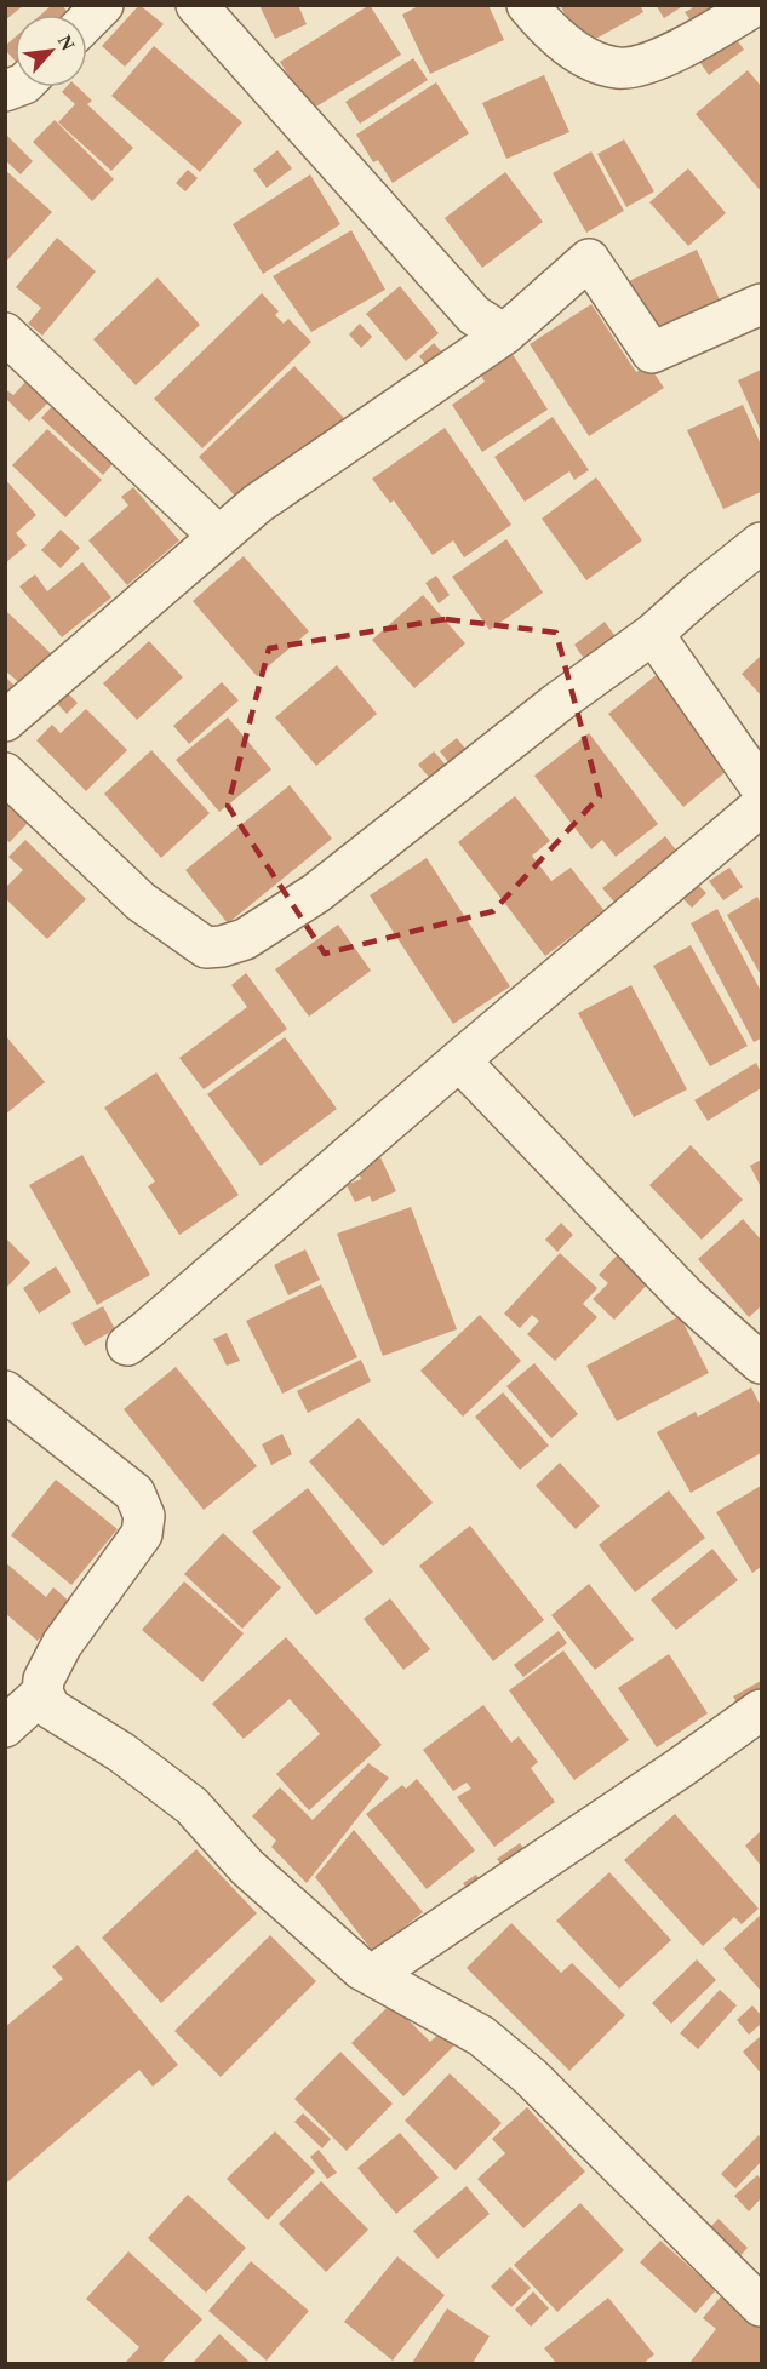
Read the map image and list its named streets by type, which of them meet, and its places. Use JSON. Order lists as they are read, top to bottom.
{
  "north": "top right"
}
